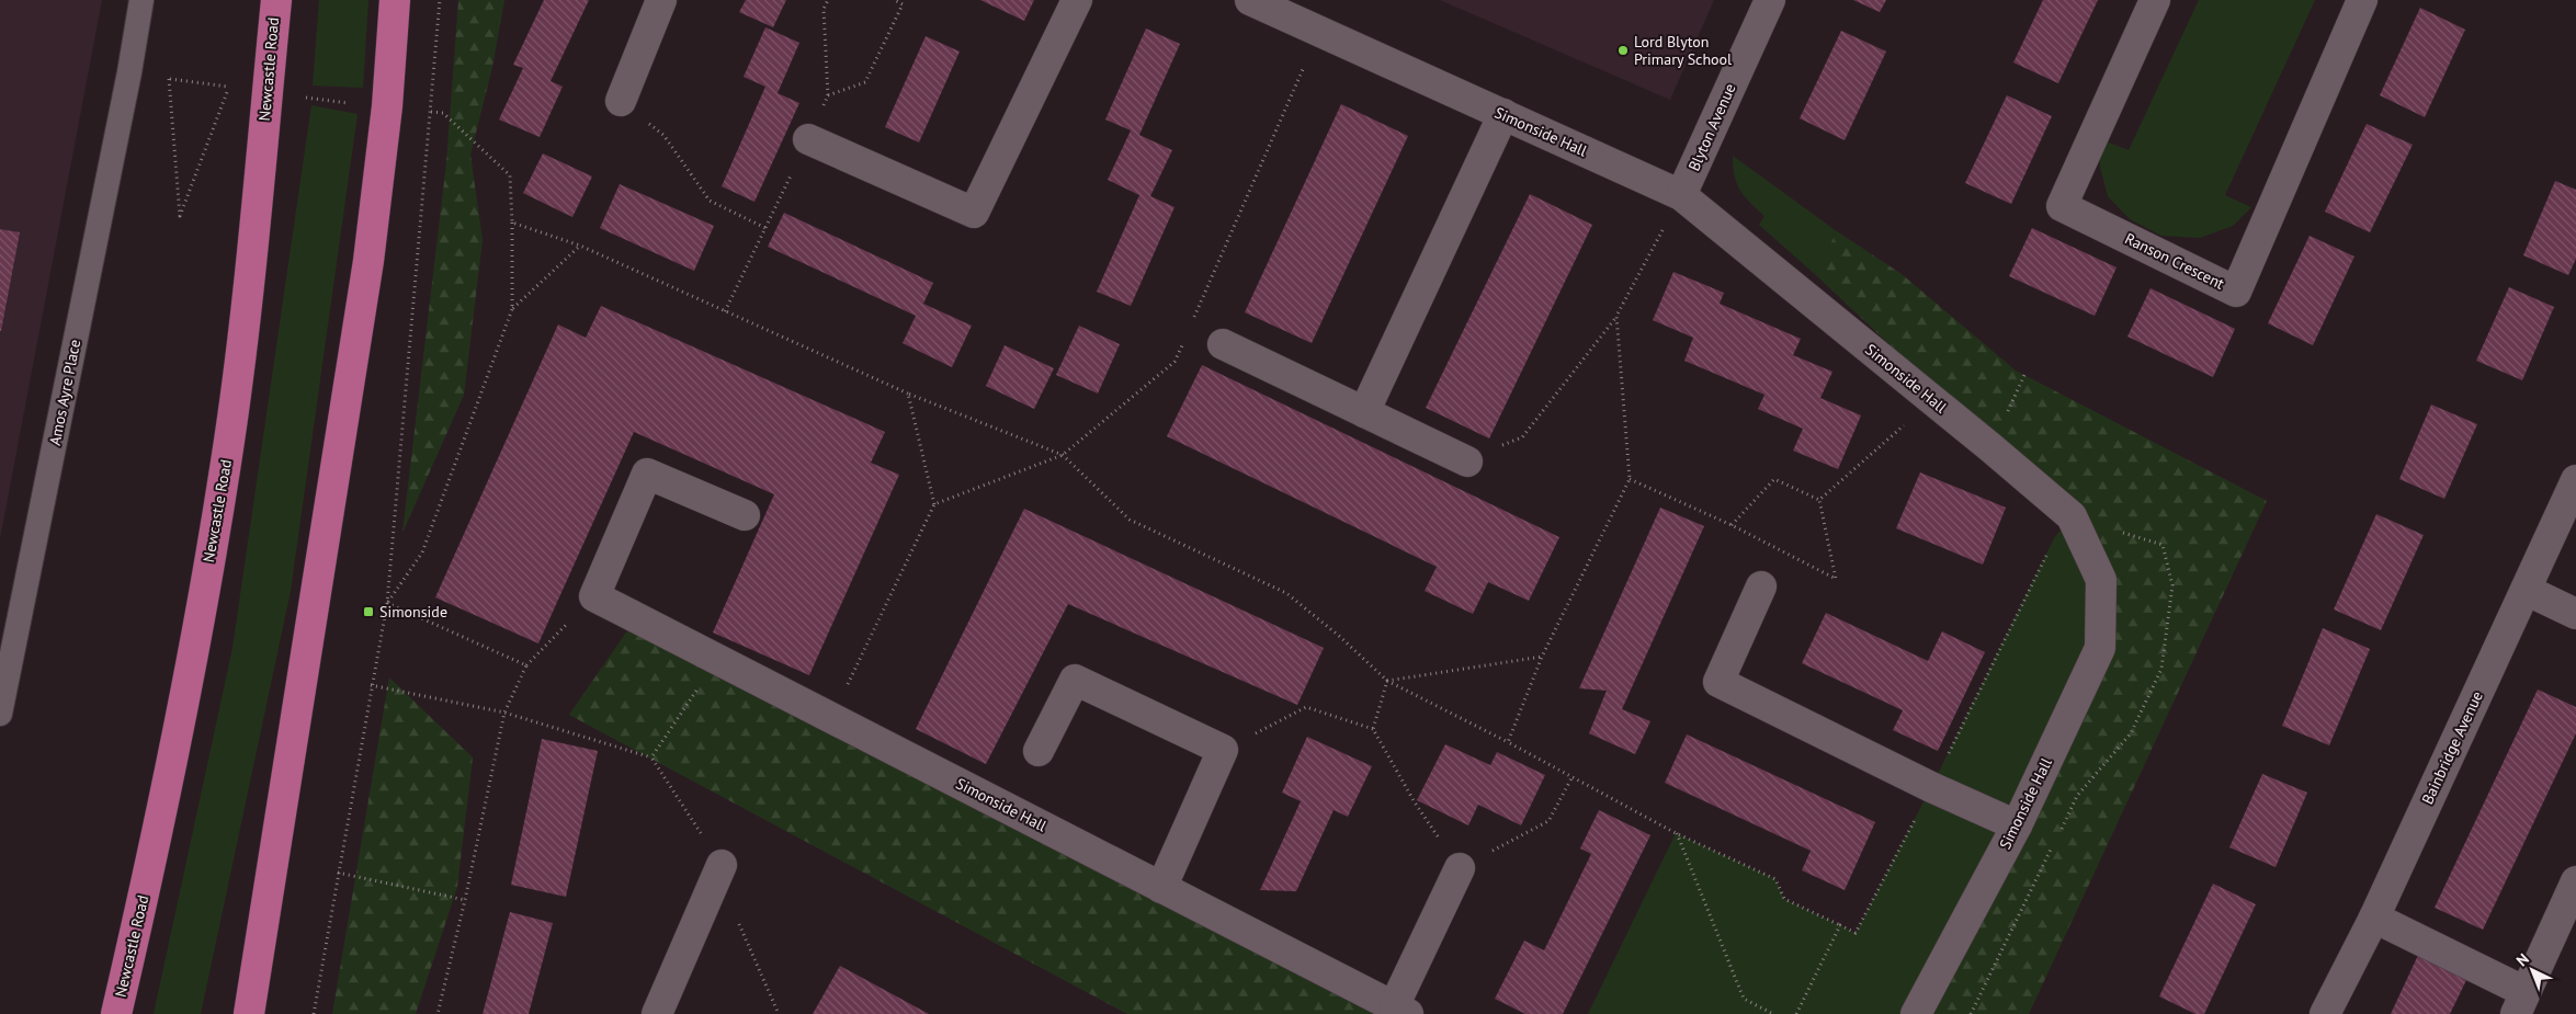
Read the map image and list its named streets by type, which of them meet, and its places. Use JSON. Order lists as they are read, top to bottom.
{
  "streets": {
    "main road": ["Newcastle Road"],
    "street": [
      "Blyton Avenue",
      "Simonside Hall",
      "Ranson Crescent",
      "Bainbridge Avenue"
    ],
    "lane": ["Amos Ayre Place"]
  },
  "crossings": [
    ["Blyton Avenue", "Simonside Hall"]
  ],
  "places": {
    "other": ["Lord Blyton Primary School"],
    "transit": ["Simonside"]
  },
  "north": "top left"
}
